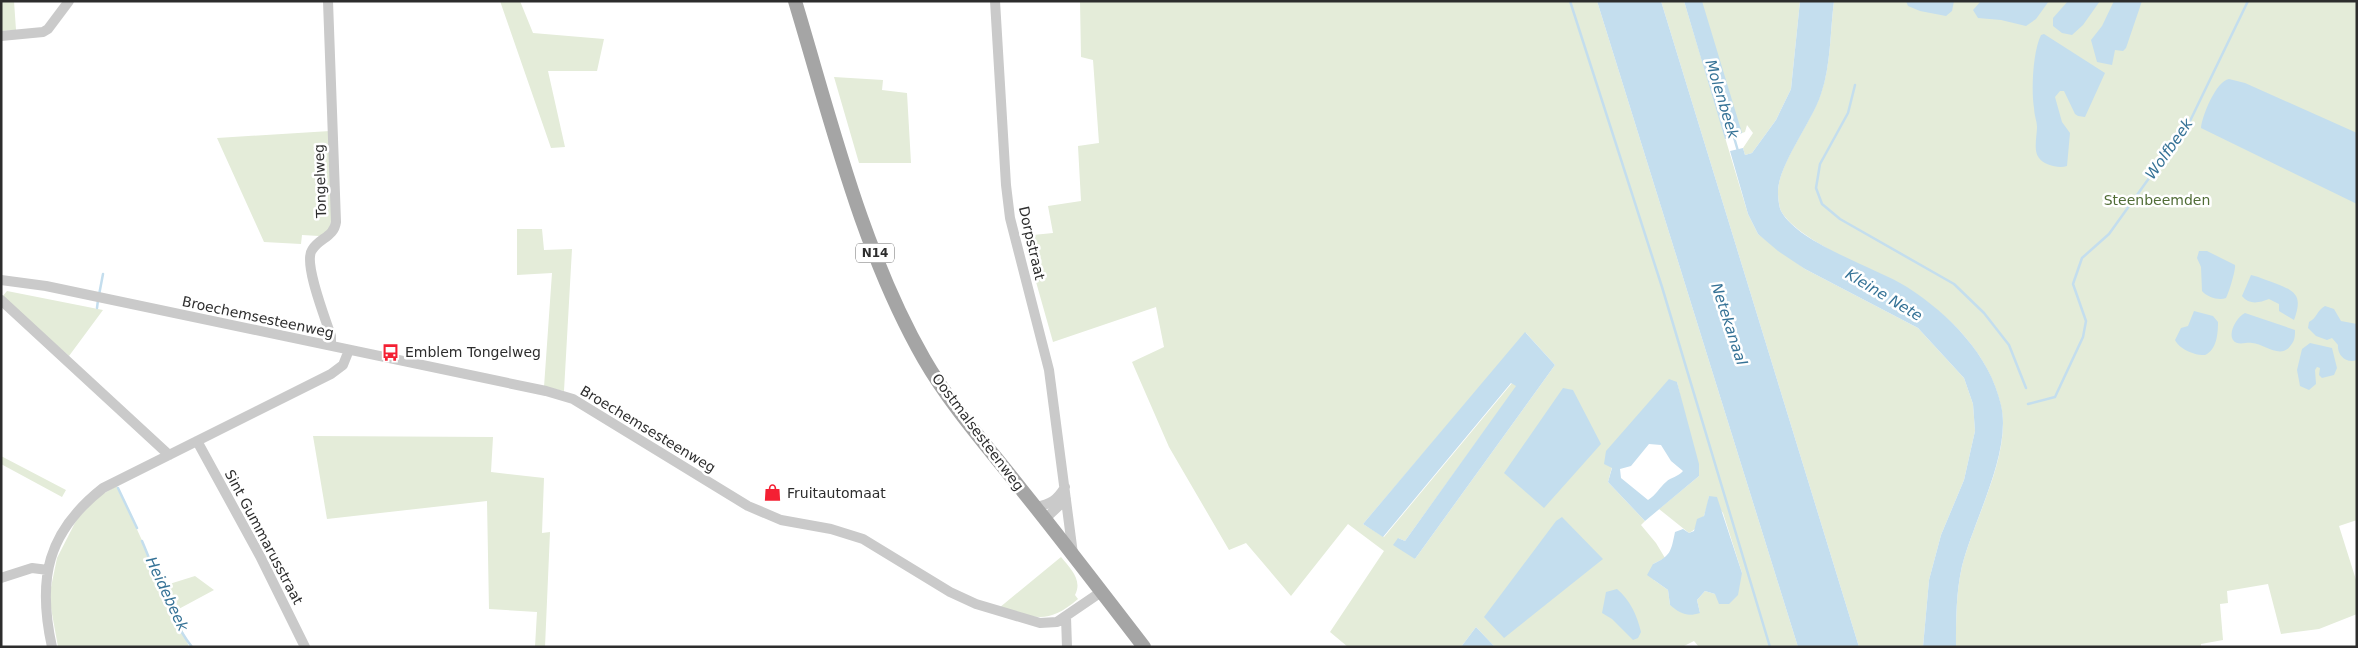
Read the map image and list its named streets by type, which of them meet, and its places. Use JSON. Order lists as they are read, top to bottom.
{
  "streets": {
    "main road": ["N14", "Oostmalsesteenweg"],
    "street": [
      "Tongelweg",
      "Dorpstraat",
      "Broechemsesteenweg",
      "Sint Gummarusstraat"
    ]
  },
  "crossings": [
    ["Tongelweg", "Broechemsesteenweg"],
    ["Dorpstraat", "Oostmalsesteenweg"],
    ["N14", "Broechemsesteenweg"],
    ["N14", "Oostmalsesteenweg"],
    ["Broechemsesteenweg", "Oostmalsesteenweg"]
  ],
  "water": [
    "Molenbeek",
    "Wolfbeek",
    "Kleine Nete",
    "Netekanaal",
    "Heidebeek"
  ],
  "parks": ["Steenbeemden"],
  "places": {
    "bus stop": ["Emblem Tongelweg"],
    "shop": ["Fruitautomaat"]
  }
}
